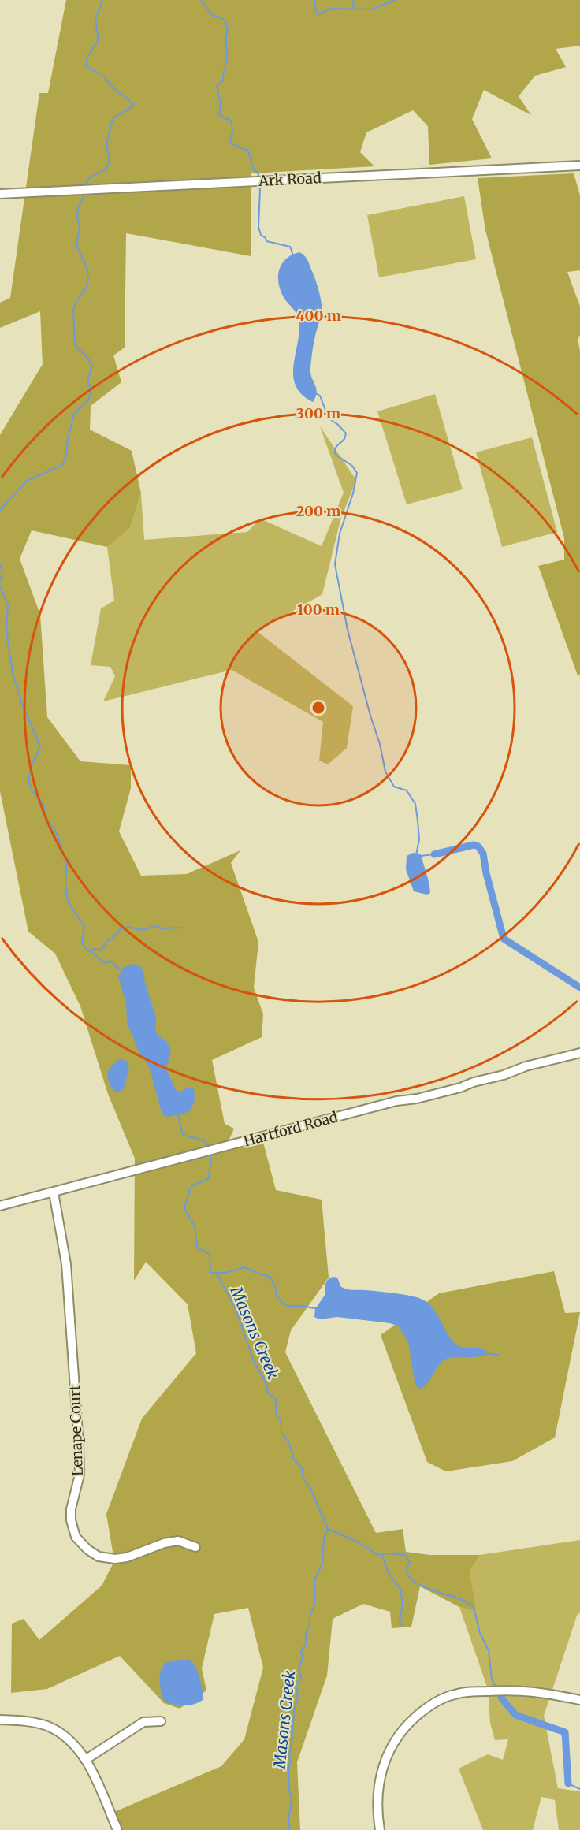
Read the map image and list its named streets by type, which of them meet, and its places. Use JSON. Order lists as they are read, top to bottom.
{
  "streets": {
    "street": ["Ark Road", "Hartford Road", "Lenape Court"]
  },
  "crossings": [
    ["Hartford Road", "Lenape Court"]
  ],
  "water": ["Masons Creek"],
  "rings": [
    "400 m",
    "300 m",
    "200 m",
    "100 m"
  ]
}
